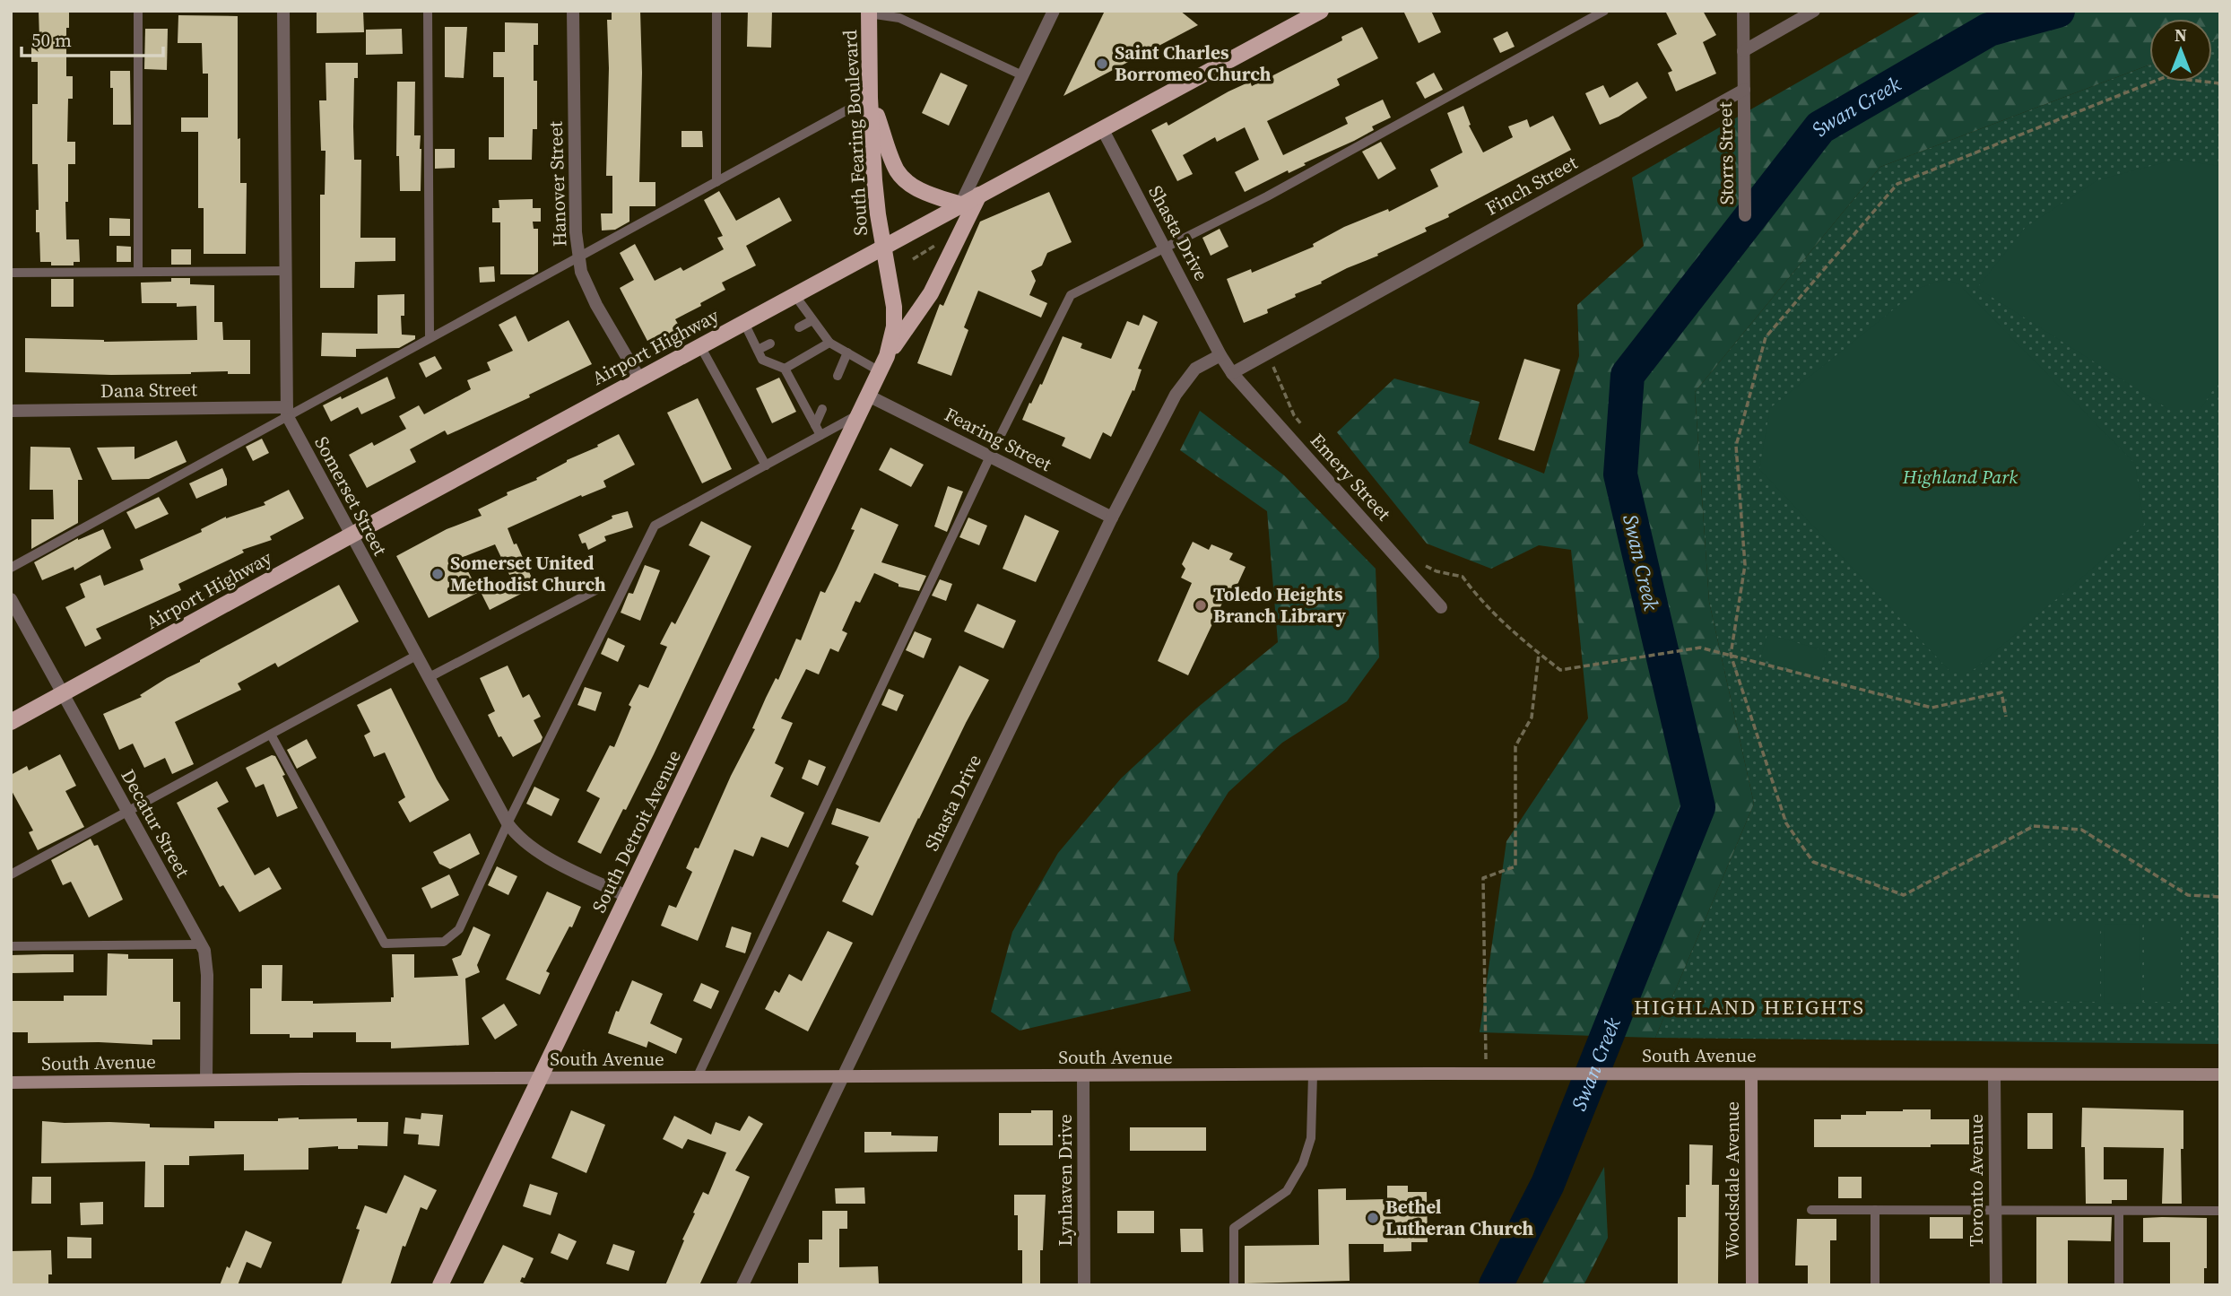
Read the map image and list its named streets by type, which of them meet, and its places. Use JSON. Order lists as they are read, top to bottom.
{
  "streets": {
    "main road": ["South Fearing Boulevard", "Airport Highway", "South Detroit Avenue"],
    "street": [
      "Storrs Street",
      "Hanover Street",
      "Finch Street",
      "Shasta Drive",
      "Dana Street",
      "Fearing Street",
      "Emery Street",
      "Somerset Street",
      "Decatur Street",
      "South Avenue",
      "Lynhaven Drive",
      "Woodsdale Avenue",
      "Toronto Avenue"
    ]
  },
  "crossings": [
    ["South Fearing Boulevard", "Airport Highway"],
    ["South Fearing Boulevard", "Fearing Street"],
    ["South Fearing Boulevard", "South Detroit Avenue"],
    ["Storrs Street", "Finch Street"],
    ["Hanover Street", "Airport Highway"],
    ["Finch Street", "Shasta Drive"],
    ["Finch Street", "Emery Street"],
    ["Shasta Drive", "Airport Highway"],
    ["Shasta Drive", "Fearing Street"],
    ["Shasta Drive", "Emery Street"],
    ["Shasta Drive", "South Avenue"],
    ["Airport Highway", "Somerset Street"],
    ["Airport Highway", "Decatur Street"],
    ["Dana Street", "Somerset Street"],
    ["Fearing Street", "South Detroit Avenue"],
    ["Somerset Street", "South Detroit Avenue"],
    ["Decatur Street", "South Avenue"],
    ["South Detroit Avenue", "South Avenue"],
    ["South Avenue", "Lynhaven Drive"],
    ["South Avenue", "Woodsdale Avenue"],
    ["South Avenue", "Toronto Avenue"]
  ],
  "districts": ["HIGHLAND HEIGHTS"],
  "water": ["Swan Creek"],
  "parks": ["Highland Park"],
  "places": [
    "Saint Charles Borromeo Church",
    "Somerset United Methodist Church",
    "Toledo Heights Branch Library",
    "Bethel Lutheran Church"
  ],
  "scale_bar": "50 m",
  "north": "top"
}
